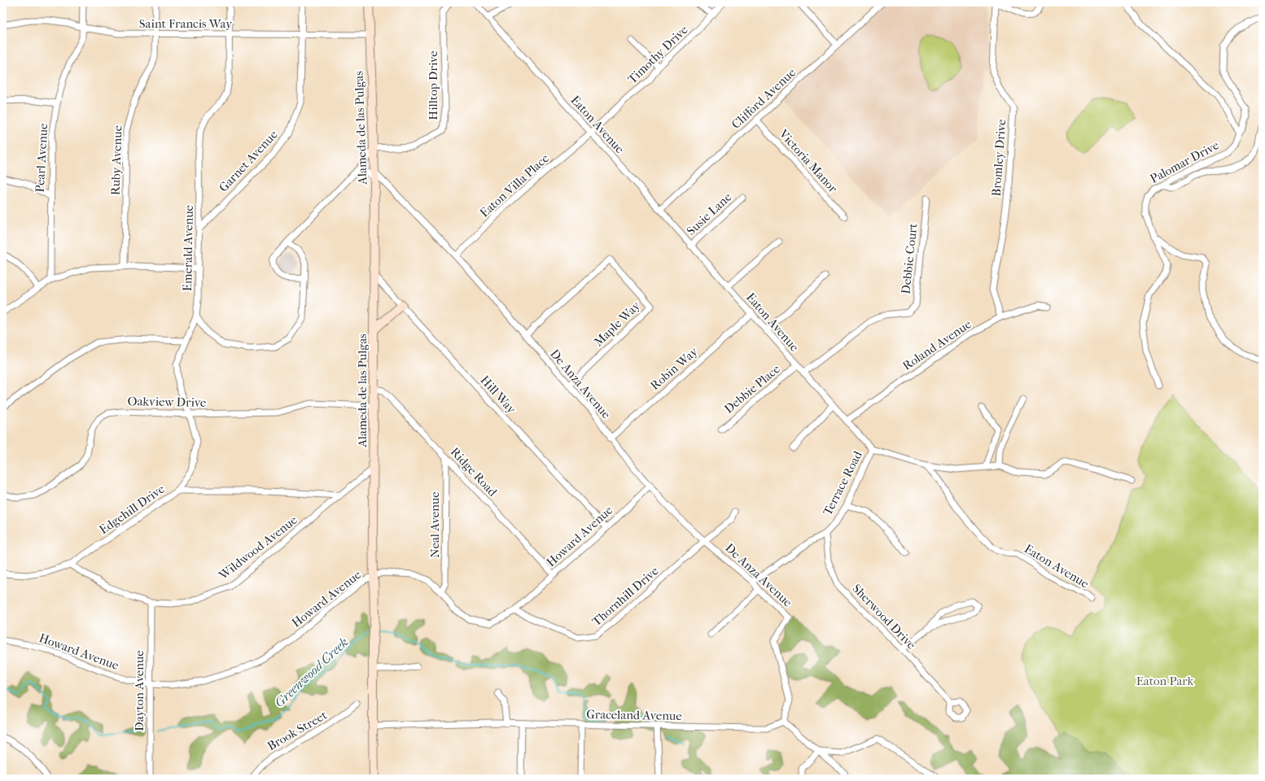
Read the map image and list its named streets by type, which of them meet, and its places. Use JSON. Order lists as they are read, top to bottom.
{
  "streets": {
    "main road": ["Alameda de las Pulgas"],
    "street": [
      "Saint Francis Way",
      "Timothy Drive",
      "Hilltop Drive",
      "Clifford Avenue",
      "Eaton Avenue",
      "Pearl Avenue",
      "Bromley Drive",
      "Ruby Avenue",
      "Garnet Avenue",
      "Victoria Manor",
      "Palomar Drive",
      "Eaton Villa Place",
      "Susie Lane",
      "Emerald Avenue",
      "Debbie Court",
      "Maple Way",
      "Roland Avenue",
      "Robin Way",
      "De Anza Avenue",
      "Debbie Place",
      "Hill Way",
      "Oakview Drive",
      "Ridge Road",
      "Terrace Road",
      "Edgehill Drive",
      "Neal Avenue",
      "Howard Avenue",
      "Wildwood Avenue",
      "Thornhill Drive",
      "Sherwood Drive",
      "Dayton Avenue",
      "Graceland Avenue",
      "Brook Street"
    ]
  },
  "crossings": [
    ["Saint Francis Way", "Alameda de las Pulgas"],
    ["Saint Francis Way", "Pearl Avenue"],
    ["Saint Francis Way", "Ruby Avenue"],
    ["Saint Francis Way", "Garnet Avenue"],
    ["Saint Francis Way", "Emerald Avenue"],
    ["Timothy Drive", "Eaton Avenue"],
    ["Timothy Drive", "Eaton Villa Place"],
    ["Hilltop Drive", "Alameda de las Pulgas"],
    ["Clifford Avenue", "Eaton Avenue"],
    ["Clifford Avenue", "Victoria Manor"],
    ["Eaton Avenue", "Eaton Villa Place"],
    ["Eaton Avenue", "Susie Lane"],
    ["Eaton Avenue", "Debbie Court"],
    ["Eaton Avenue", "Roland Avenue"],
    ["Eaton Avenue", "Robin Way"],
    ["Eaton Avenue", "Debbie Place"],
    ["Eaton Avenue", "Terrace Road"],
    ["Alameda de las Pulgas", "De Anza Avenue"],
    ["Alameda de las Pulgas", "Hill Way"],
    ["Alameda de las Pulgas", "Oakview Drive"],
    ["Alameda de las Pulgas", "Ridge Road"],
    ["Alameda de las Pulgas", "Howard Avenue"],
    ["Alameda de las Pulgas", "Wildwood Avenue"],
    ["Alameda de las Pulgas", "Graceland Avenue"],
    ["Bromley Drive", "Roland Avenue"],
    ["Garnet Avenue", "Emerald Avenue"],
    ["Eaton Villa Place", "De Anza Avenue"],
    ["Emerald Avenue", "Oakview Drive"],
    ["Emerald Avenue", "Edgehill Drive"],
    ["Maple Way", "De Anza Avenue"],
    ["Robin Way", "De Anza Avenue"],
    ["De Anza Avenue", "Terrace Road"],
    ["De Anza Avenue", "Howard Avenue"],
    ["De Anza Avenue", "Thornhill Drive"],
    ["De Anza Avenue", "Graceland Avenue"],
    ["Hill Way", "Howard Avenue"],
    ["Ridge Road", "Neal Avenue"],
    ["Ridge Road", "Howard Avenue"],
    ["Terrace Road", "Sherwood Drive"],
    ["Edgehill Drive", "Wildwood Avenue"],
    ["Neal Avenue", "Howard Avenue"],
    ["Howard Avenue", "Thornhill Drive"],
    ["Howard Avenue", "Dayton Avenue"],
    ["Wildwood Avenue", "Dayton Avenue"]
  ],
  "water": ["Greenwood Creek"],
  "parks": ["Eaton Park"]
}
